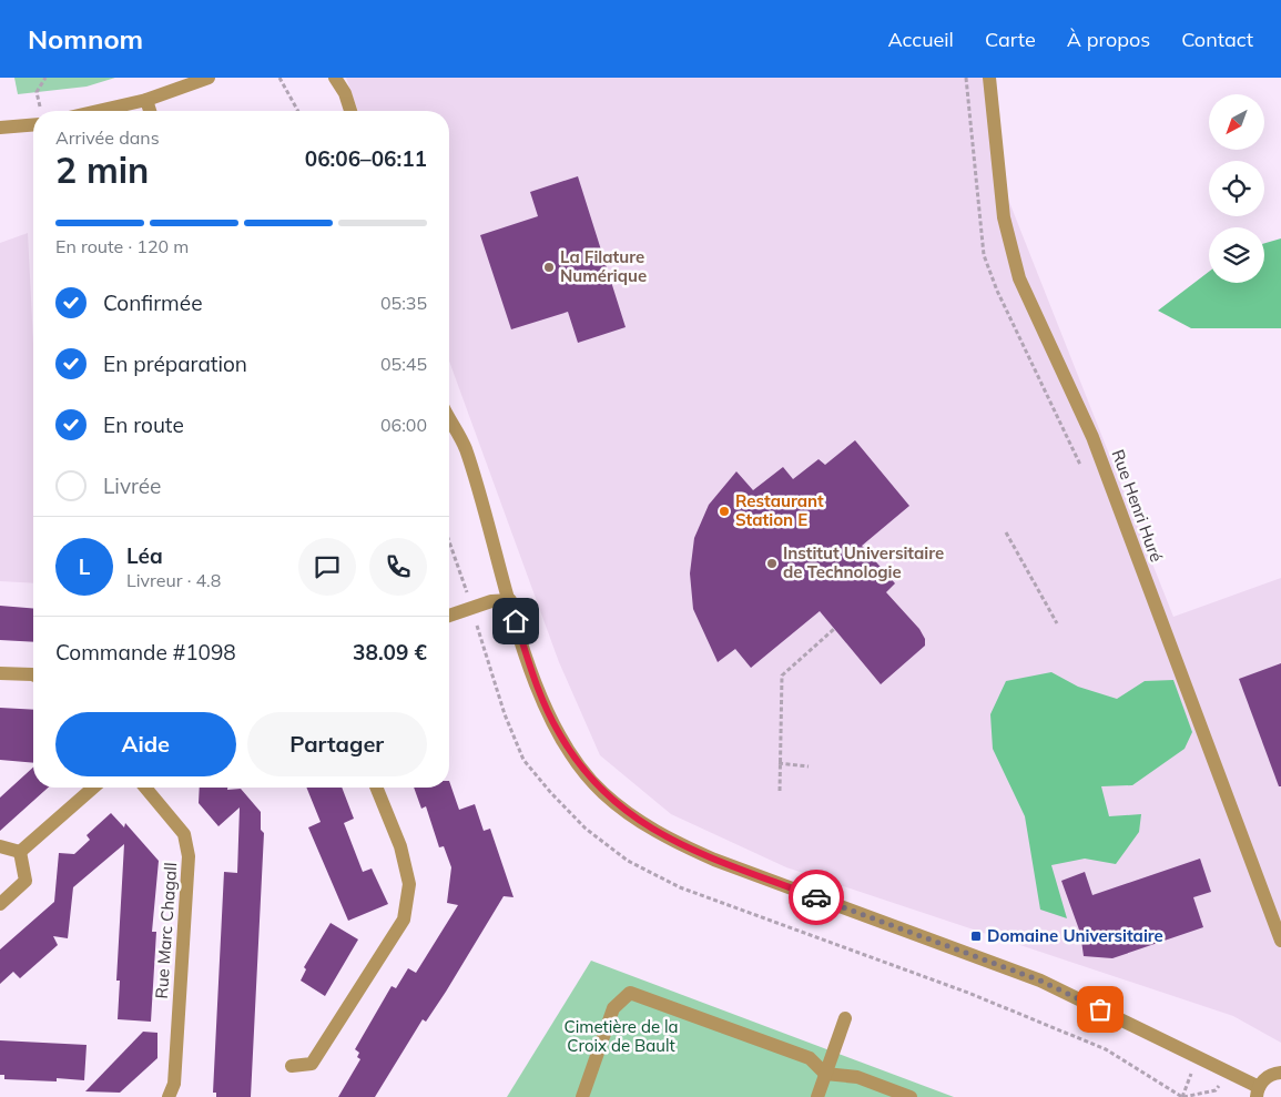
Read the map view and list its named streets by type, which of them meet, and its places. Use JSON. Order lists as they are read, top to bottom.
{
  "streets": {
    "street": ["Rue Henri Huré", "Rue Marc Chagall"]
  },
  "parks": ["Cimetière de la Croix de Bault"],
  "places": {
    "other": ["La Filature Numérique", "Restaurant Station E", "Institut Universitaire de Technologie"],
    "transit": ["Domaine Universitaire"]
  },
  "north": "bottom left",
  "page": {
    "header": "Nomnom",
    "nav": [
      "Accueil",
      "Carte",
      "À propos",
      "Contact"
    ],
    "heading": ["2 min", "Arrivée dans", "06:06–06:11"],
    "panel": [
      "Léa",
      "Livreur · 4.8",
      "Commande #1098",
      "38.09 €"
    ],
    "bar": "En route · 120 m",
    "list": [
      ["Confirmée", "05:35"],
      ["En préparation", "05:45"],
      ["En route", "06:00"],
      "Livrée"
    ],
    "round": "L",
    "buttons": ["Aide", "Partager"]
  }
}
